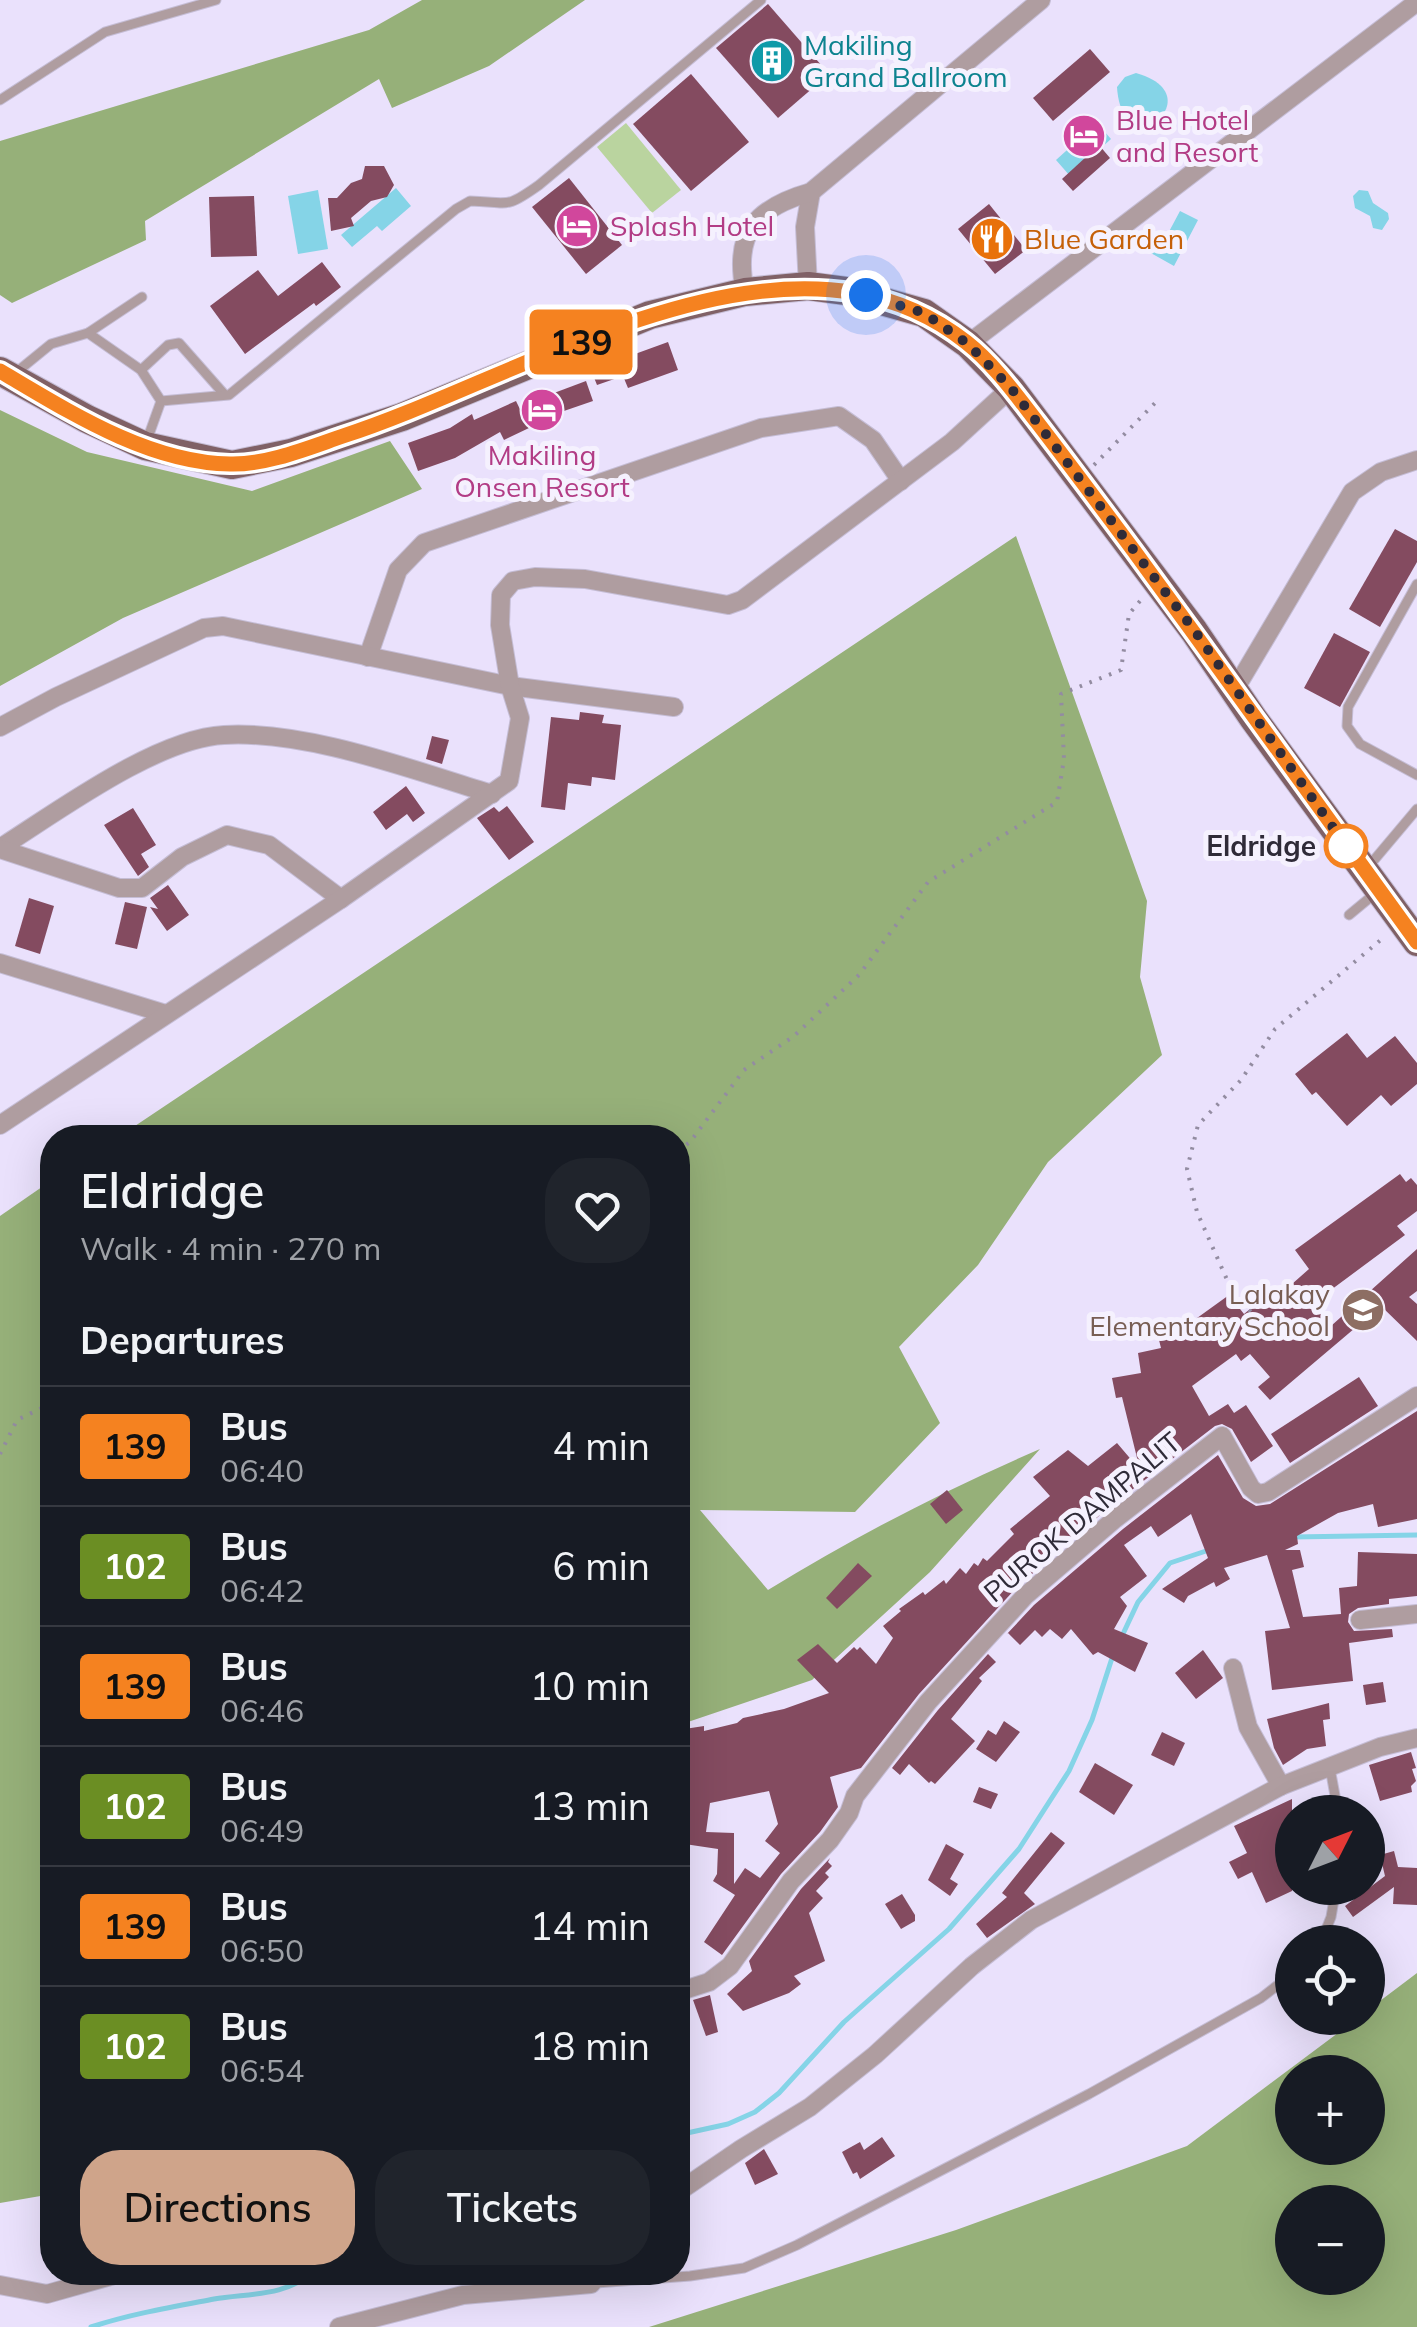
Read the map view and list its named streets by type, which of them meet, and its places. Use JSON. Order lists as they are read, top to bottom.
{
  "streets": {
    "street": ["PUROK DAMPALIT"]
  },
  "places": {
    "building": ["Makiling Grand Ballroom"],
    "hotel": ["Blue Hotel and Resort", "Splash Hotel", "Makiling Onsen Resort"],
    "restaurant": ["Blue Garden"],
    "other": ["Eldridge"],
    "school or university": ["Lalakay Elementary School"]
  },
  "lines": ["bus line 139"],
  "north": "top right",
  "page": {
    "on_map": "139",
    "heading": [
      ["Eldridge", "Walk · 4 min · 270 m"],
      "Departures"
    ],
    "list": [
      {
        "mark": "139",
        "name": "Bus",
        "note": "06:40",
        "value": "4 min"
      },
      {
        "mark": "102",
        "name": "Bus",
        "note": "06:42",
        "value": "6 min"
      },
      {
        "mark": "139",
        "name": "Bus",
        "note": "06:46",
        "value": "10 min"
      },
      {
        "mark": "102",
        "name": "Bus",
        "note": "06:49",
        "value": "13 min"
      },
      {
        "mark": "139",
        "name": "Bus",
        "note": "06:50",
        "value": "14 min"
      },
      {
        "mark": "102",
        "name": "Bus",
        "note": "06:54",
        "value": "18 min"
      }
    ],
    "map_buttons": ["+", "−"],
    "buttons": ["Directions", "Tickets"]
  }
}
